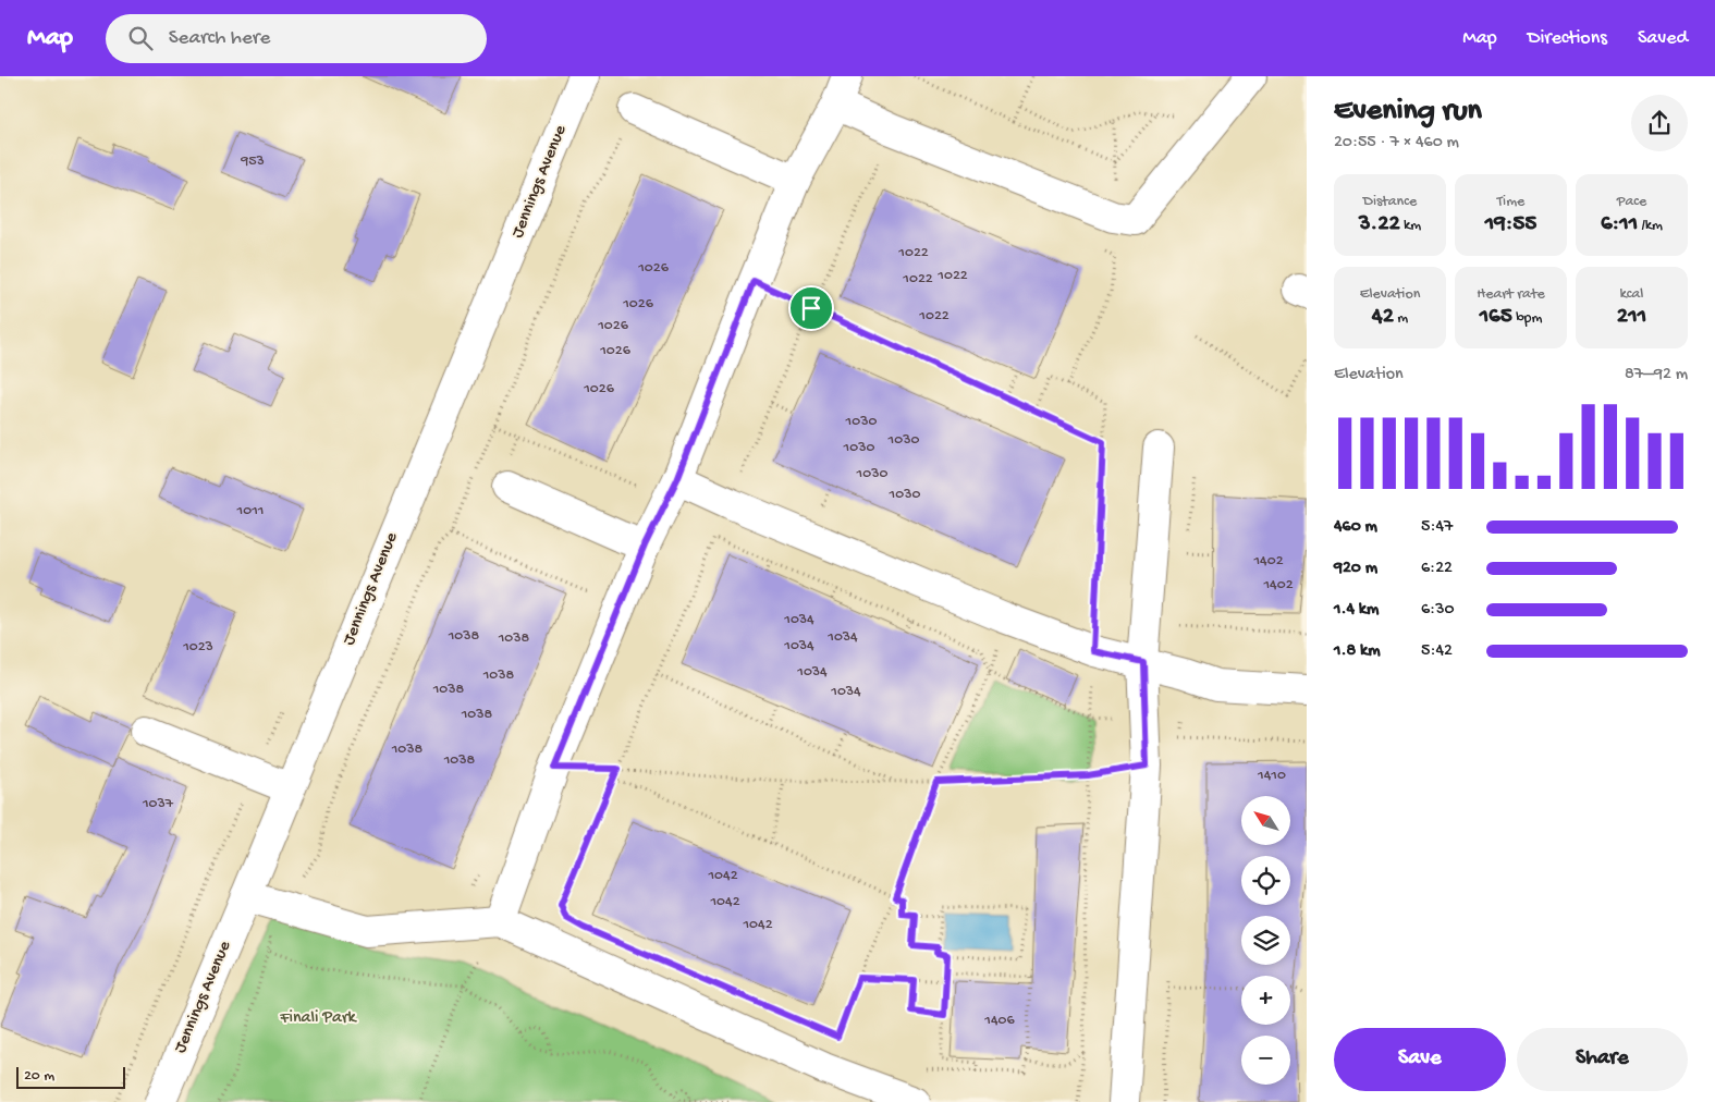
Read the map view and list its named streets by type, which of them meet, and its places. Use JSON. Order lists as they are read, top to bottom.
{
  "streets": {
    "street": ["Jennings Avenue"]
  },
  "parks": ["Finali Park"],
  "house_numbers": [
    "953",
    "1022",
    "1026",
    "1022",
    "1022",
    "1026",
    "1022",
    "1026",
    "1026",
    "1026",
    "1030",
    "1030",
    "1030",
    "1030",
    "1030",
    "1011",
    "1402",
    "1402",
    "1034",
    "1038",
    "1034",
    "1038",
    "1034",
    "1023",
    "1034",
    "1038",
    "1038",
    "1034",
    "1038",
    "1038",
    "1038",
    "1410",
    "1037",
    "1042",
    "1042",
    "1042",
    "1406"
  ],
  "scale_bar": "20 m",
  "north": "top left",
  "page": {
    "header": "Map",
    "search": "Search here",
    "nav": ["Map", "Directions", "Saved"],
    "heading": ["Evening run", "20:55 · 7 × 460 m"],
    "stats": [
      ["Distance", "3.22 km"],
      ["Time", "19:55"],
      ["Pace", "6:11 /km"],
      ["Elevation", "42 m"],
      ["Heart rate", "165 bpm"],
      ["kcal", "211"]
    ],
    "chart": ["Elevation", "87–92 m"],
    "list": [
      {
        "name": "460 m",
        "note": "5:47"
      },
      {
        "name": "920 m",
        "note": "6:22"
      },
      {
        "name": "1.4 km",
        "note": "6:30"
      },
      {
        "name": "1.8 km",
        "note": "5:42"
      }
    ],
    "map_buttons": ["+", "−"],
    "buttons": ["Save", "Share"],
    "scale": "20 m"
  }
}
